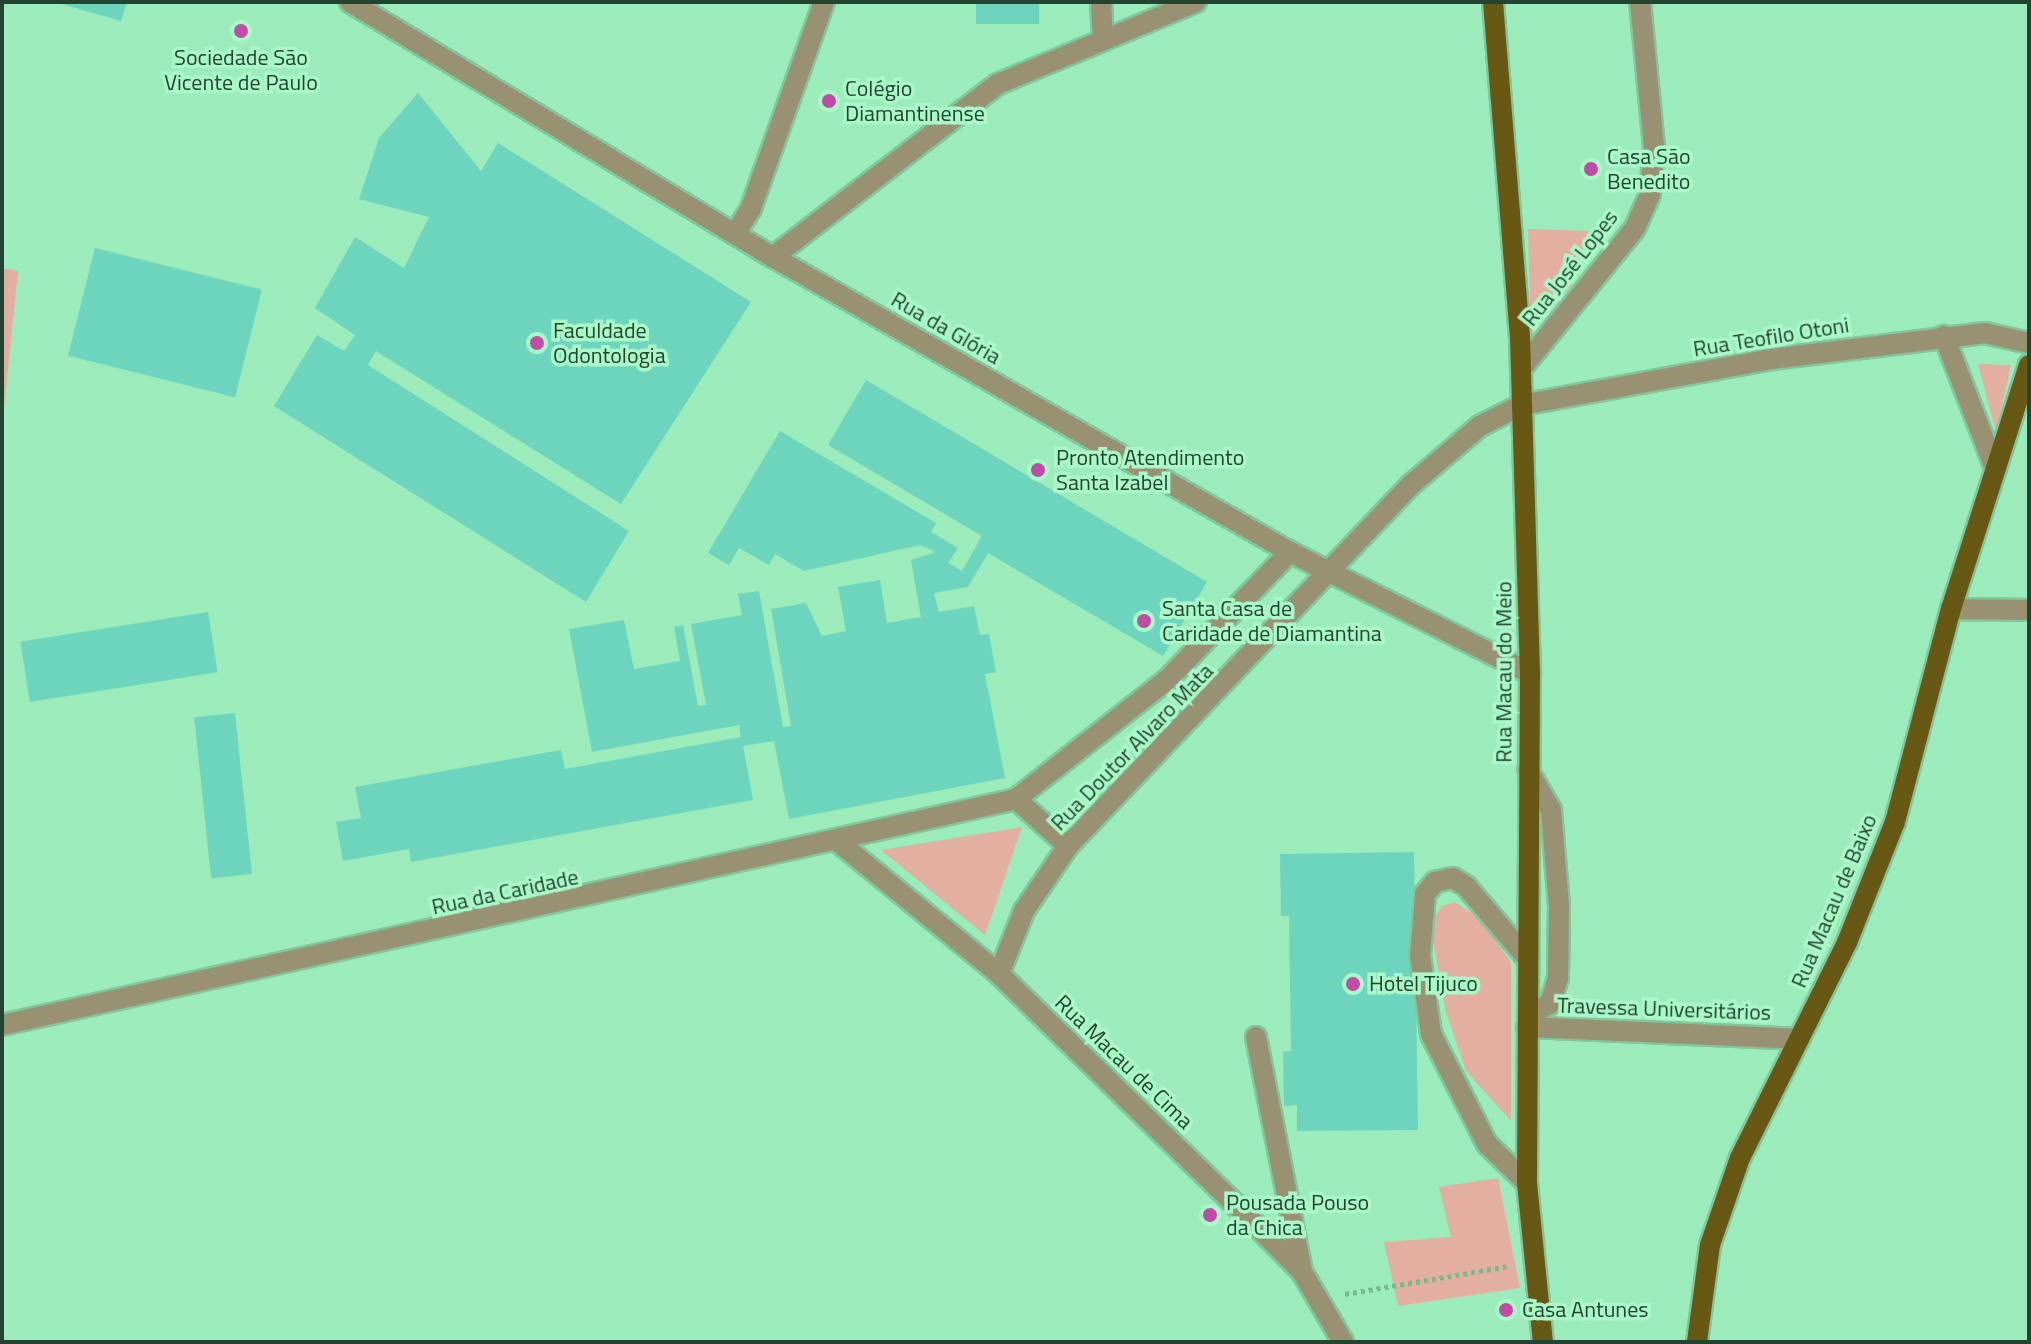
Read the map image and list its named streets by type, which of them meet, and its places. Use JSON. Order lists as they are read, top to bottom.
{
  "streets": {
    "main road": ["Rua Macau do Meio", "Rua Macau de Baixo"],
    "street": [
      "Rua José Lopes",
      "Rua da Glória",
      "Rua Teofilo Otoni",
      "Rua Doutor Alvaro Mata",
      "Rua da Caridade",
      "Travessa Universitários",
      "Rua Macau de Cima"
    ]
  },
  "crossings": [
    ["Rua José Lopes", "Rua Macau do Meio"],
    ["Rua da Glória", "Rua Teofilo Otoni"],
    ["Rua da Glória", "Rua Macau do Meio"],
    ["Rua da Glória", "Rua Doutor Alvaro Mata"],
    ["Rua Teofilo Otoni", "Rua Macau do Meio"],
    ["Rua Teofilo Otoni", "Rua Doutor Alvaro Mata"],
    ["Rua Macau do Meio", "Travessa Universitários"],
    ["Rua Doutor Alvaro Mata", "Rua Macau de Cima"],
    ["Rua da Caridade", "Rua Macau de Cima"],
    ["Rua Macau de Baixo", "Travessa Universitários"]
  ],
  "places": [
    "Sociedade São Vicente de Paulo",
    "Colégio Diamantinense",
    "Casa São Benedito",
    "Faculdade Odontologia",
    "Pronto Atendimento Santa Izabel",
    "Santa Casa de Caridade de Diamantina",
    "Hotel Tijuco",
    "Pousada Pouso da Chica",
    "Casa Antunes"
  ]
}
